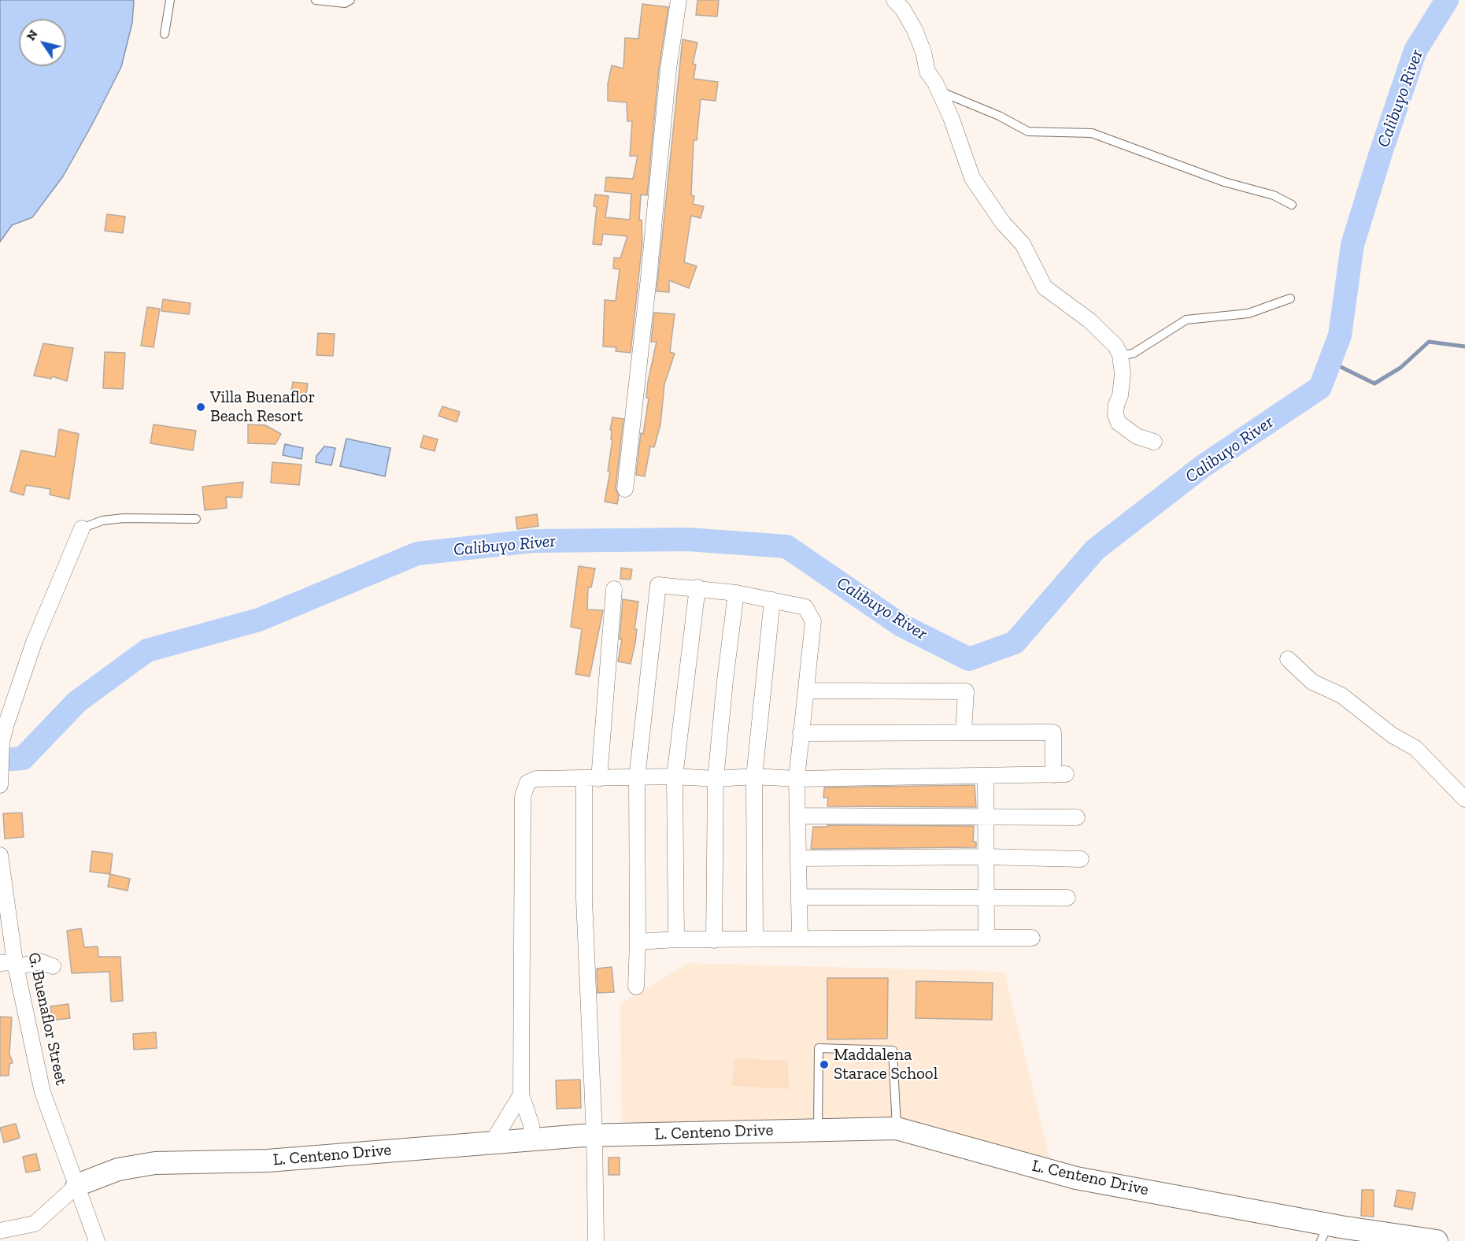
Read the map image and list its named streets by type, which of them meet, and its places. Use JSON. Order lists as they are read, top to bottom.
{
  "streets": {
    "street": ["G. Buenaflor Street", "L. Centeno Drive"]
  },
  "crossings": [
    ["G. Buenaflor Street", "L. Centeno Drive"]
  ],
  "water": ["Calibuyo River"],
  "places": ["Villa Buenaflor Beach Resort", "Maddalena Starace School"],
  "north": "top left"
}
